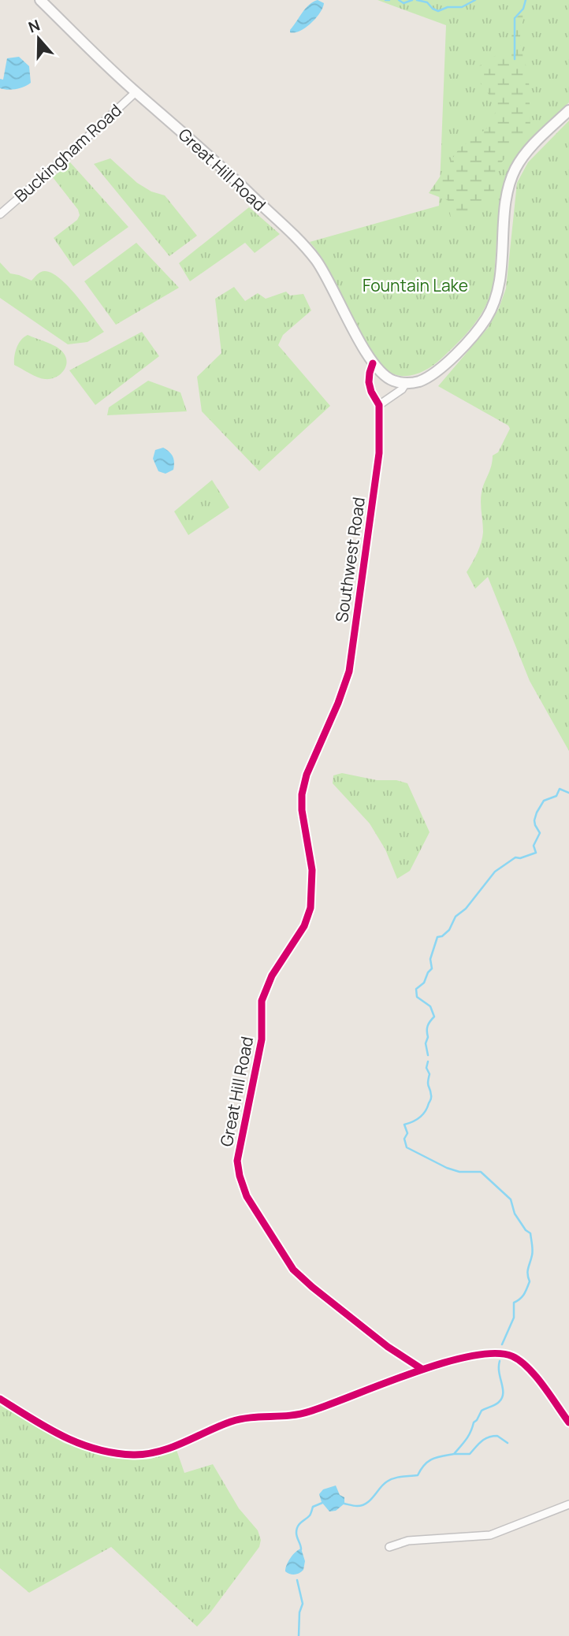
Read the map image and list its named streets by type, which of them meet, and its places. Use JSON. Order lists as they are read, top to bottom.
{
  "streets": {
    "main road": ["Great Hill Road"],
    "street": ["Buckingham Road", "Southwest Road"]
  },
  "crossings": [
    ["Buckingham Road", "Great Hill Road"],
    ["Great Hill Road", "Southwest Road"]
  ],
  "parks": ["Fountain Lake"],
  "north": "top"
}
